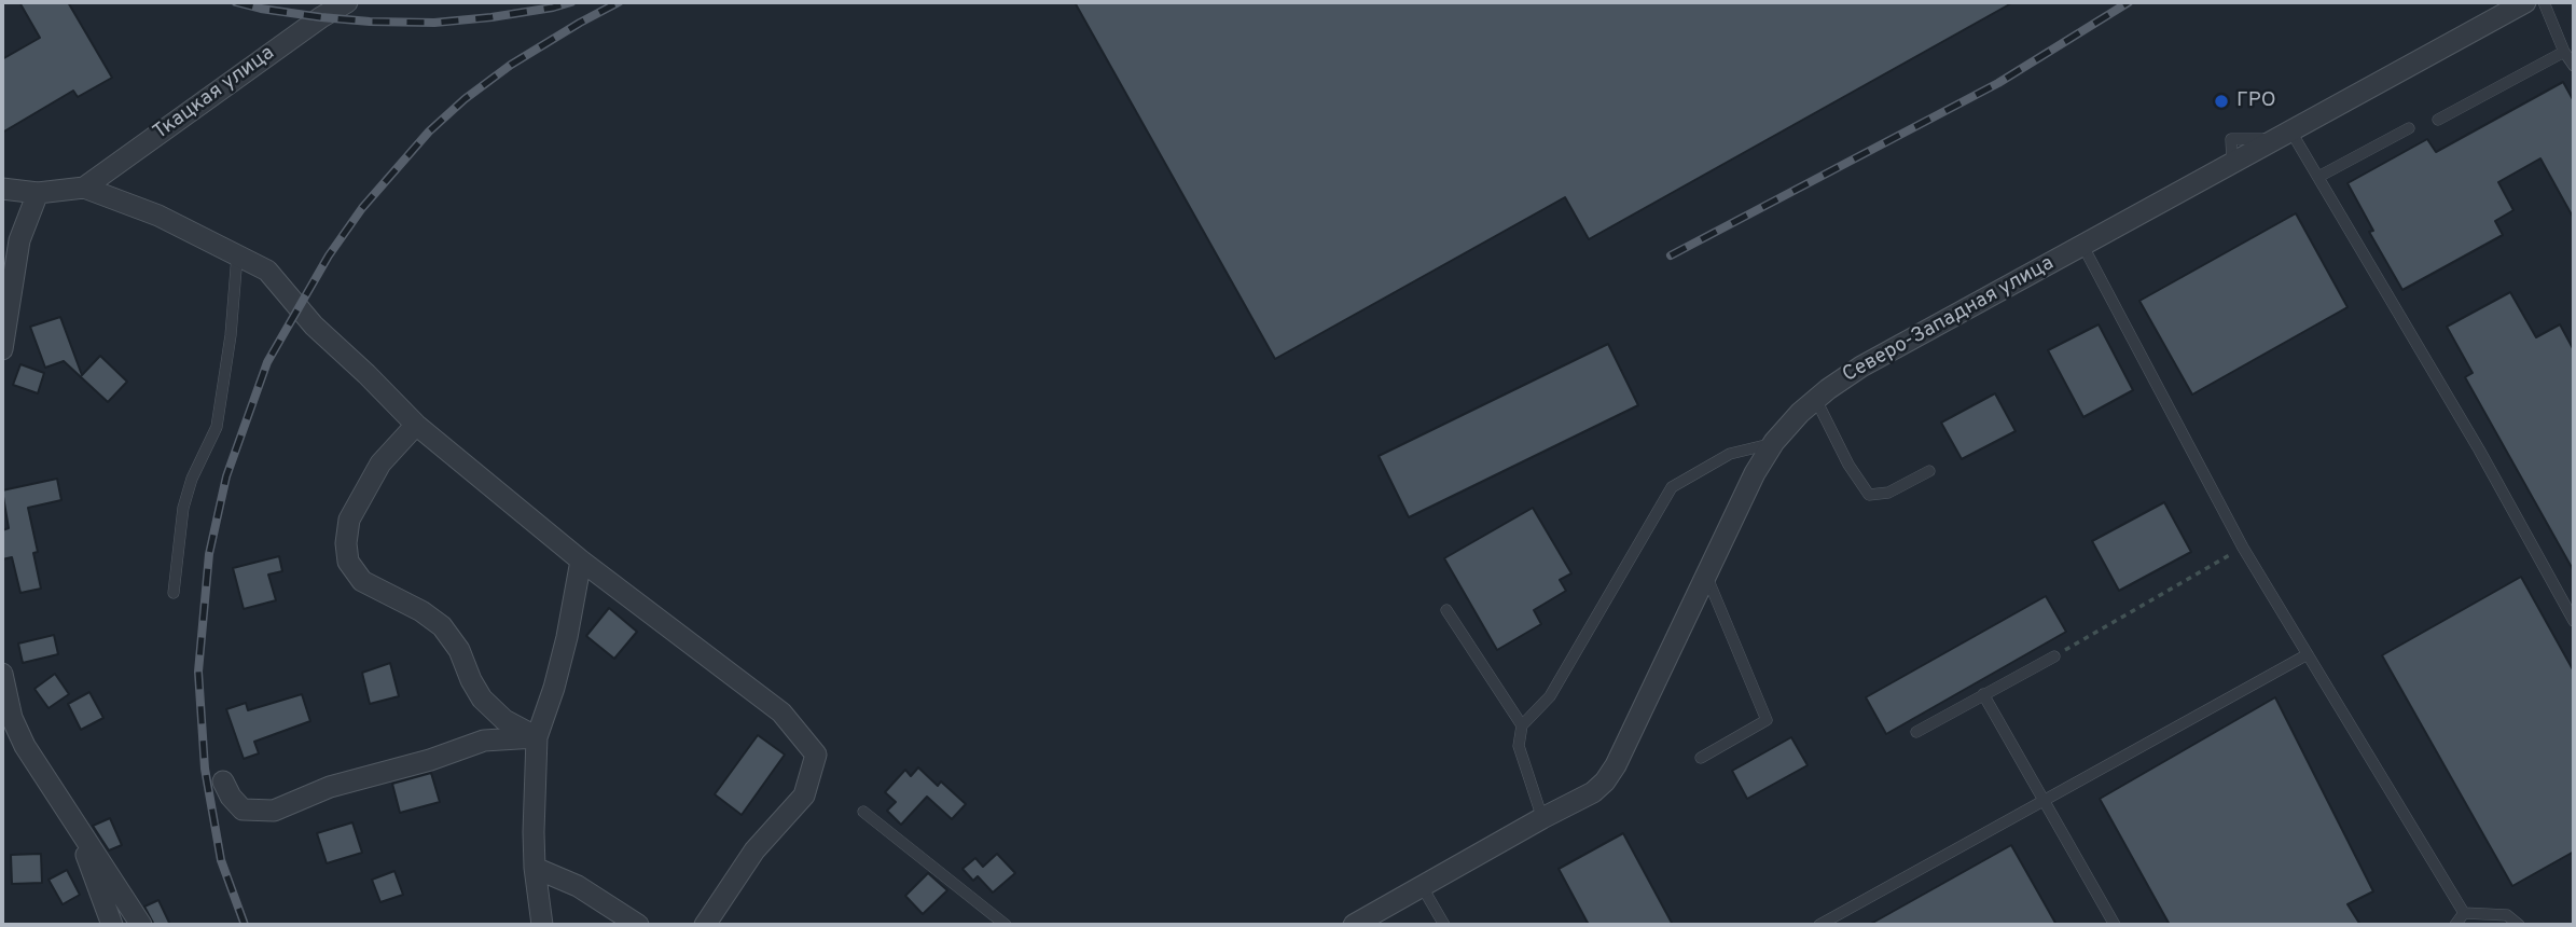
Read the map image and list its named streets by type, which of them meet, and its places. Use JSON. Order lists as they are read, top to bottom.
{
  "streets": {
    "street": ["Ткацкая улица", "Северо-Западная улица"]
  },
  "places": ["ГРО"]
}
